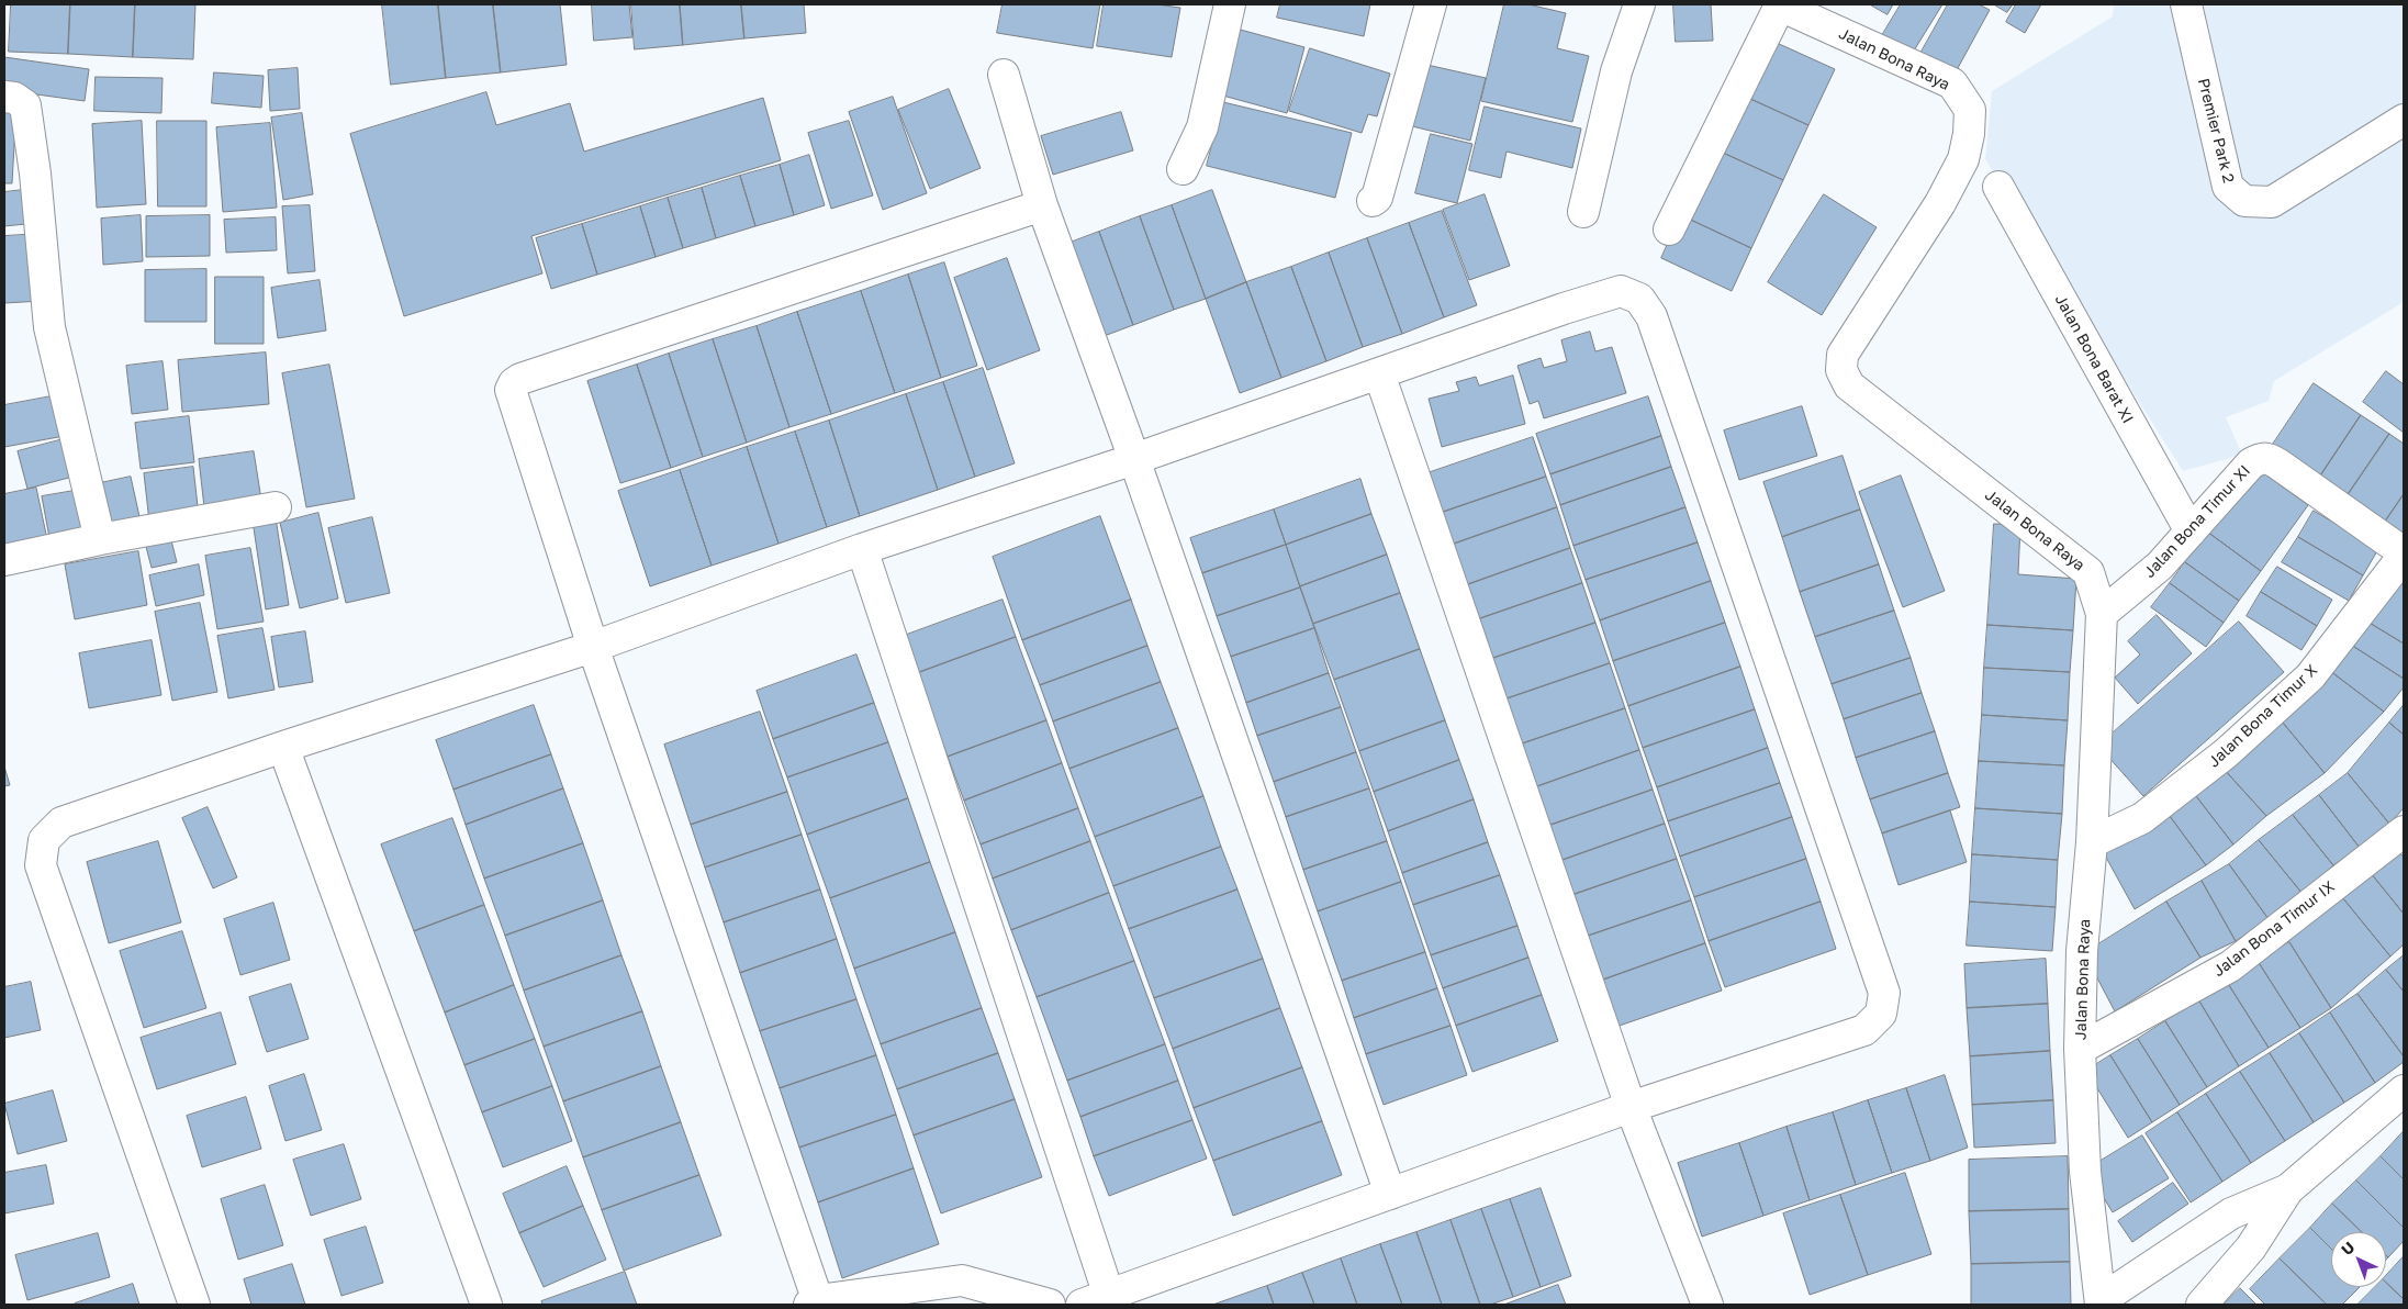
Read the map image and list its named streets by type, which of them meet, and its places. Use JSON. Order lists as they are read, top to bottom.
{
  "streets": {
    "street": [
      "Jalan Bona Raya",
      "Premier Park 2",
      "Jalan Bona Barat XI",
      "Jalan Bona Timur XI",
      "Jalan Bona Timur X",
      "Jalan Bona Timur IX"
    ]
  },
  "crossings": [
    ["Jalan Bona Raya", "Jalan Bona Timur XI"],
    ["Jalan Bona Raya", "Jalan Bona Timur X"],
    ["Jalan Bona Raya", "Jalan Bona Timur IX"],
    ["Jalan Bona Barat XI", "Jalan Bona Timur XI"],
    ["Jalan Bona Timur XI", "Jalan Bona Timur X"]
  ],
  "north": "top left"
}
